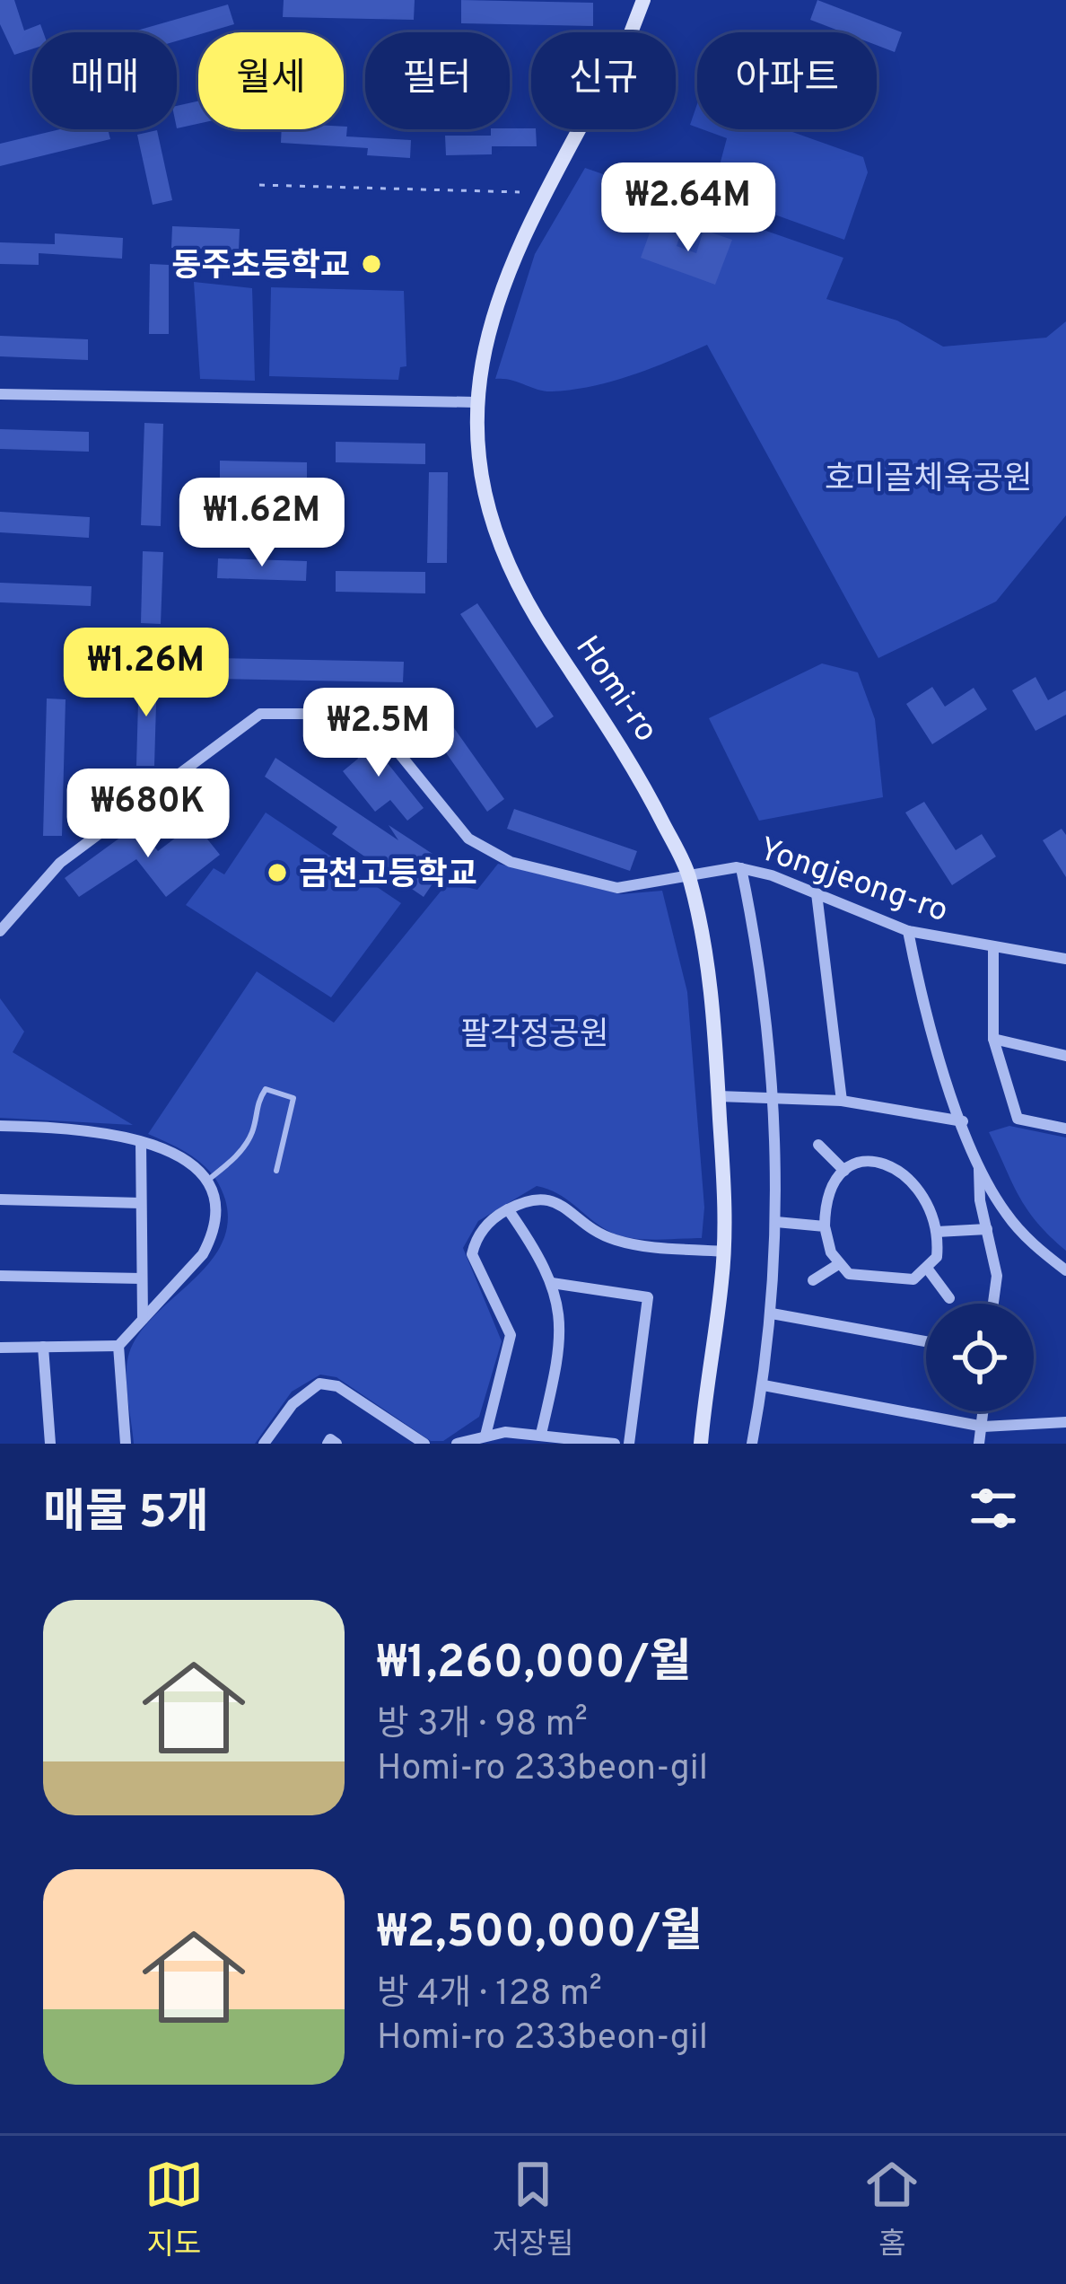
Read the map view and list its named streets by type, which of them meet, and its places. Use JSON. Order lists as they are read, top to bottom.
{
  "streets": {
    "street": ["Homi-ro", "Yongjeong-ro"]
  },
  "crossings": [
    ["Homi-ro", "Yongjeong-ro"]
  ],
  "parks": ["호미골체육공원", "팔각정공원"],
  "places": ["동주초등학교", "금천고등학교"],
  "page": {
    "chip": [
      "매매",
      "월세",
      "필터",
      "신규",
      "아파트"
    ],
    "price": [
      "₩2.64M",
      "₩1.62M",
      "₩1.26M",
      "₩2.5M",
      "₩680K"
    ],
    "heading": "매물 5개",
    "list": [
      {
        "name": "₩1,260,000/월",
        "note": "방 3개 · 98 m² · Homi-ro 233beon-gil"
      },
      {
        "name": "₩2,500,000/월",
        "note": "방 4개 · 128 m² · Homi-ro 233beon-gil"
      }
    ],
    "tabs": ["지도", "저장됨", "홈"]
  }
}
